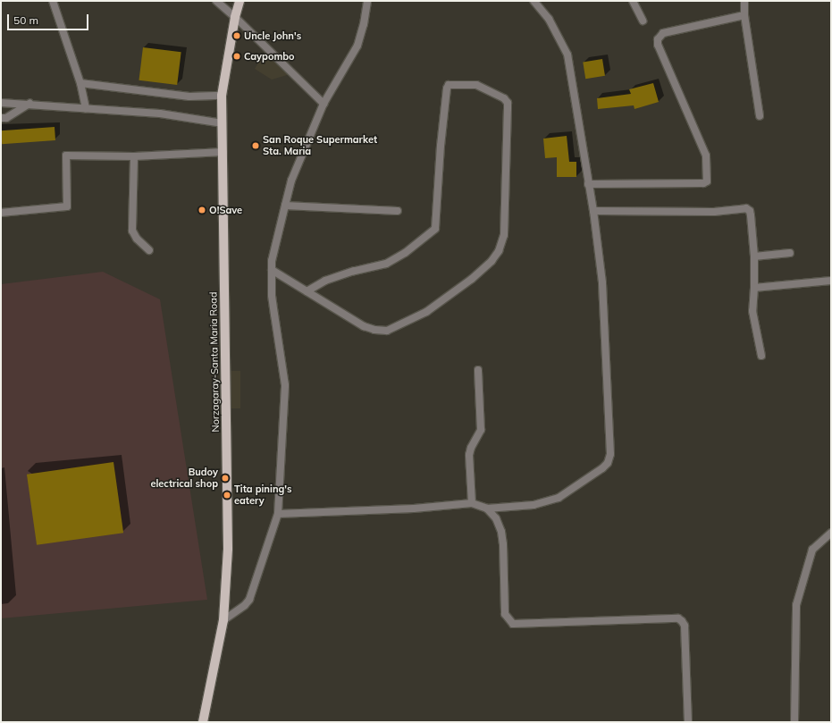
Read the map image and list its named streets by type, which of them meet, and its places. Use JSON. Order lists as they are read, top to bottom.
{
  "streets": {
    "main road": ["Norzagaray-Santa Maria Road"]
  },
  "places": [
    "Uncle John's",
    "Caypombo",
    "San Roque Supermarket Sta. Maria",
    "O!Save",
    "Budoy electrical shop",
    "Tita pining's eatery"
  ],
  "scale_bar": "50 m"
}
